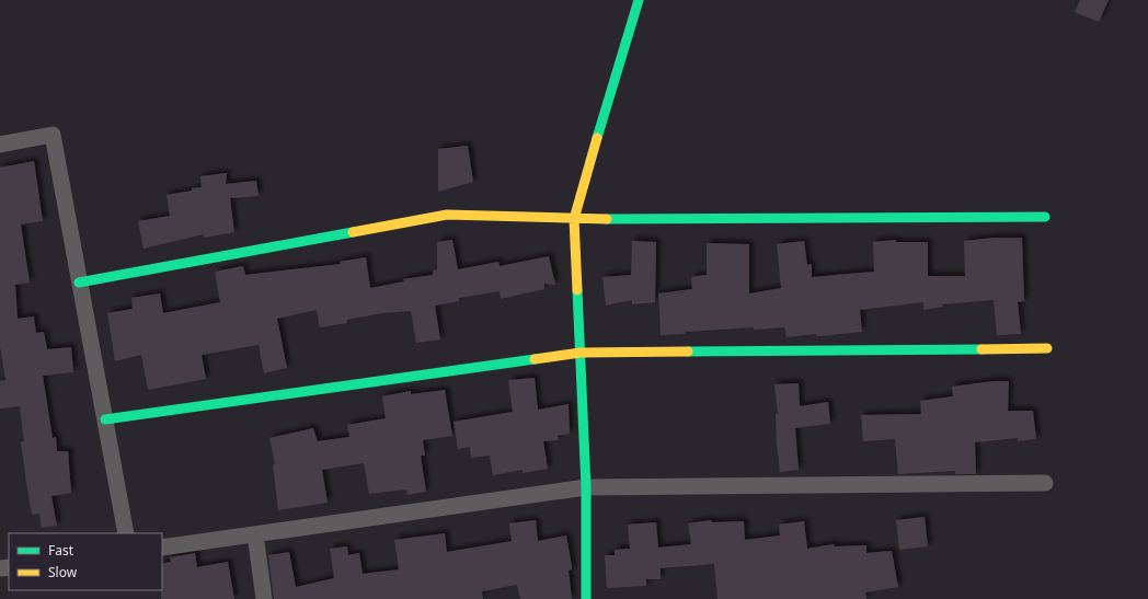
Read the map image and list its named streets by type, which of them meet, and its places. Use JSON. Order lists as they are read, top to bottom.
{
  "legend": ["Fast", "Slow"]
}
